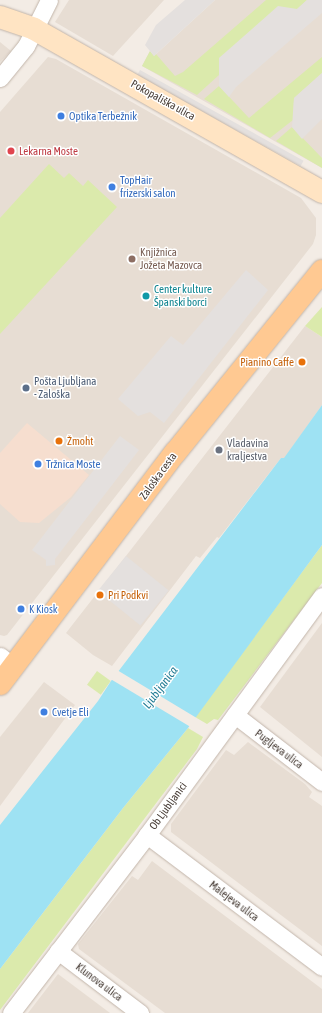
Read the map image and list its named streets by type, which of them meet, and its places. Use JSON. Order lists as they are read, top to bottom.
{
  "streets": {
    "main road": ["Zaloška cesta"],
    "street": [
      "Pokopališka ulica",
      "Pugljeva ulica",
      "Ob Ljubljanici",
      "Malejeva ulica",
      "Klunova ulica"
    ]
  },
  "crossings": [
    ["Pugljeva ulica", "Ob Ljubljanici"],
    ["Ob Ljubljanici", "Malejeva ulica"],
    ["Ob Ljubljanici", "Klunova ulica"]
  ],
  "water": ["Ljubljanica"],
  "places": [
    "Optika Terbežnik",
    "Lekarna Moste",
    "TopHair frizerski salon",
    "Knjižnica Jožeta Mazovca",
    "Center kulture Španski borci",
    "Pianino Caffe",
    "Pošta Ljubljana - Zaloška",
    "Žmoht",
    "Vladavina kraljestva",
    "Tržnica Moste",
    "Pri Podkvi",
    "K Kiosk",
    "Cvetje Eli"
  ]
}
